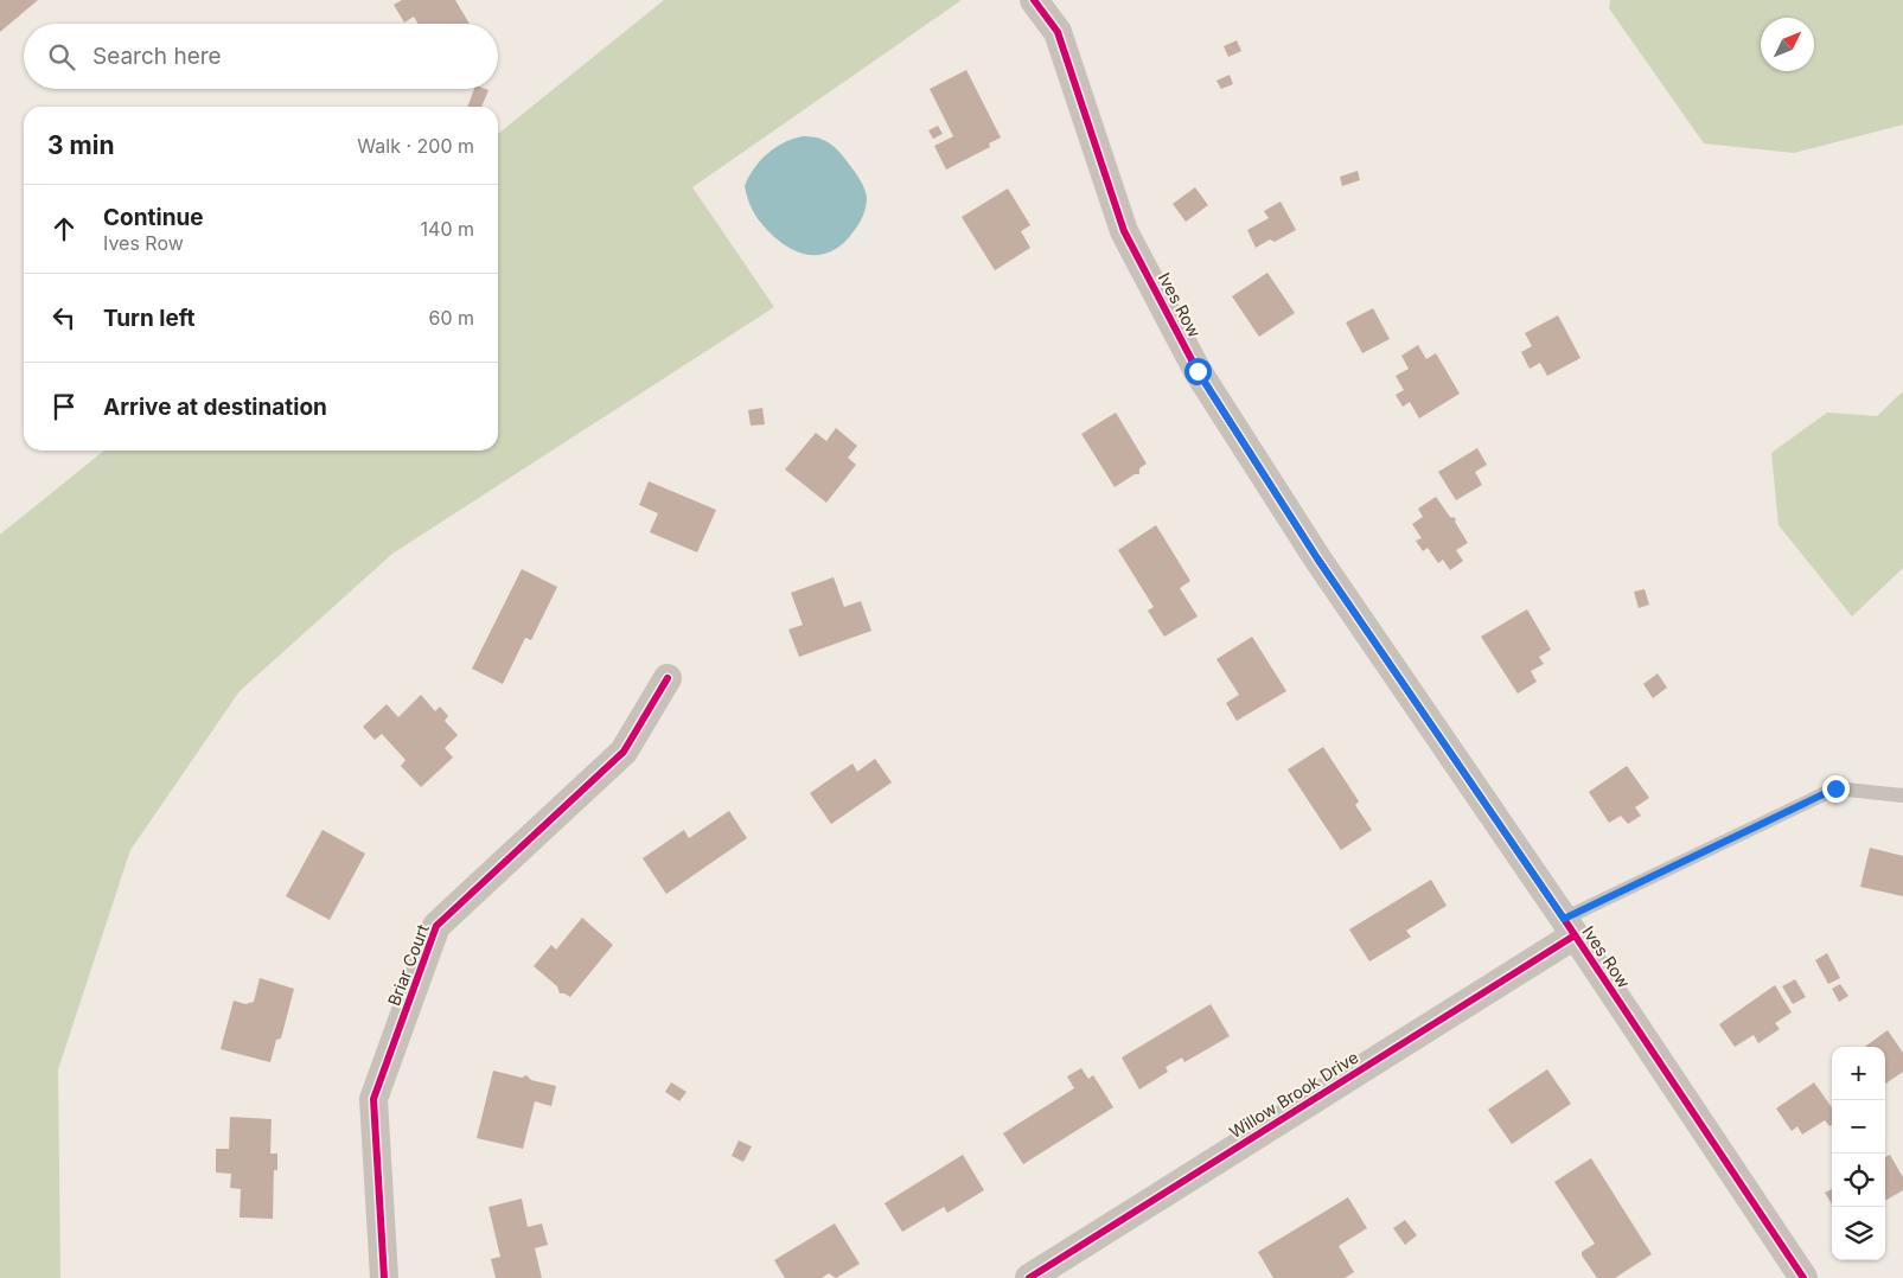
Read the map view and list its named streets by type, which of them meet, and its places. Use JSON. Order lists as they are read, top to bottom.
{
  "streets": {
    "street": ["Ives Row", "Briar Court", "Willow Brook Drive"]
  },
  "crossings": [
    ["Ives Row", "Willow Brook Drive"]
  ],
  "north": "top right",
  "page": {
    "search": "Search here",
    "heading": ["3 min", "Walk · 200 m"],
    "list": [
      ["Continue", "Ives Row", "140 m"],
      ["Turn left", "60 m"],
      "Arrive at destination"
    ],
    "map_buttons": ["+", "−"]
  }
}
